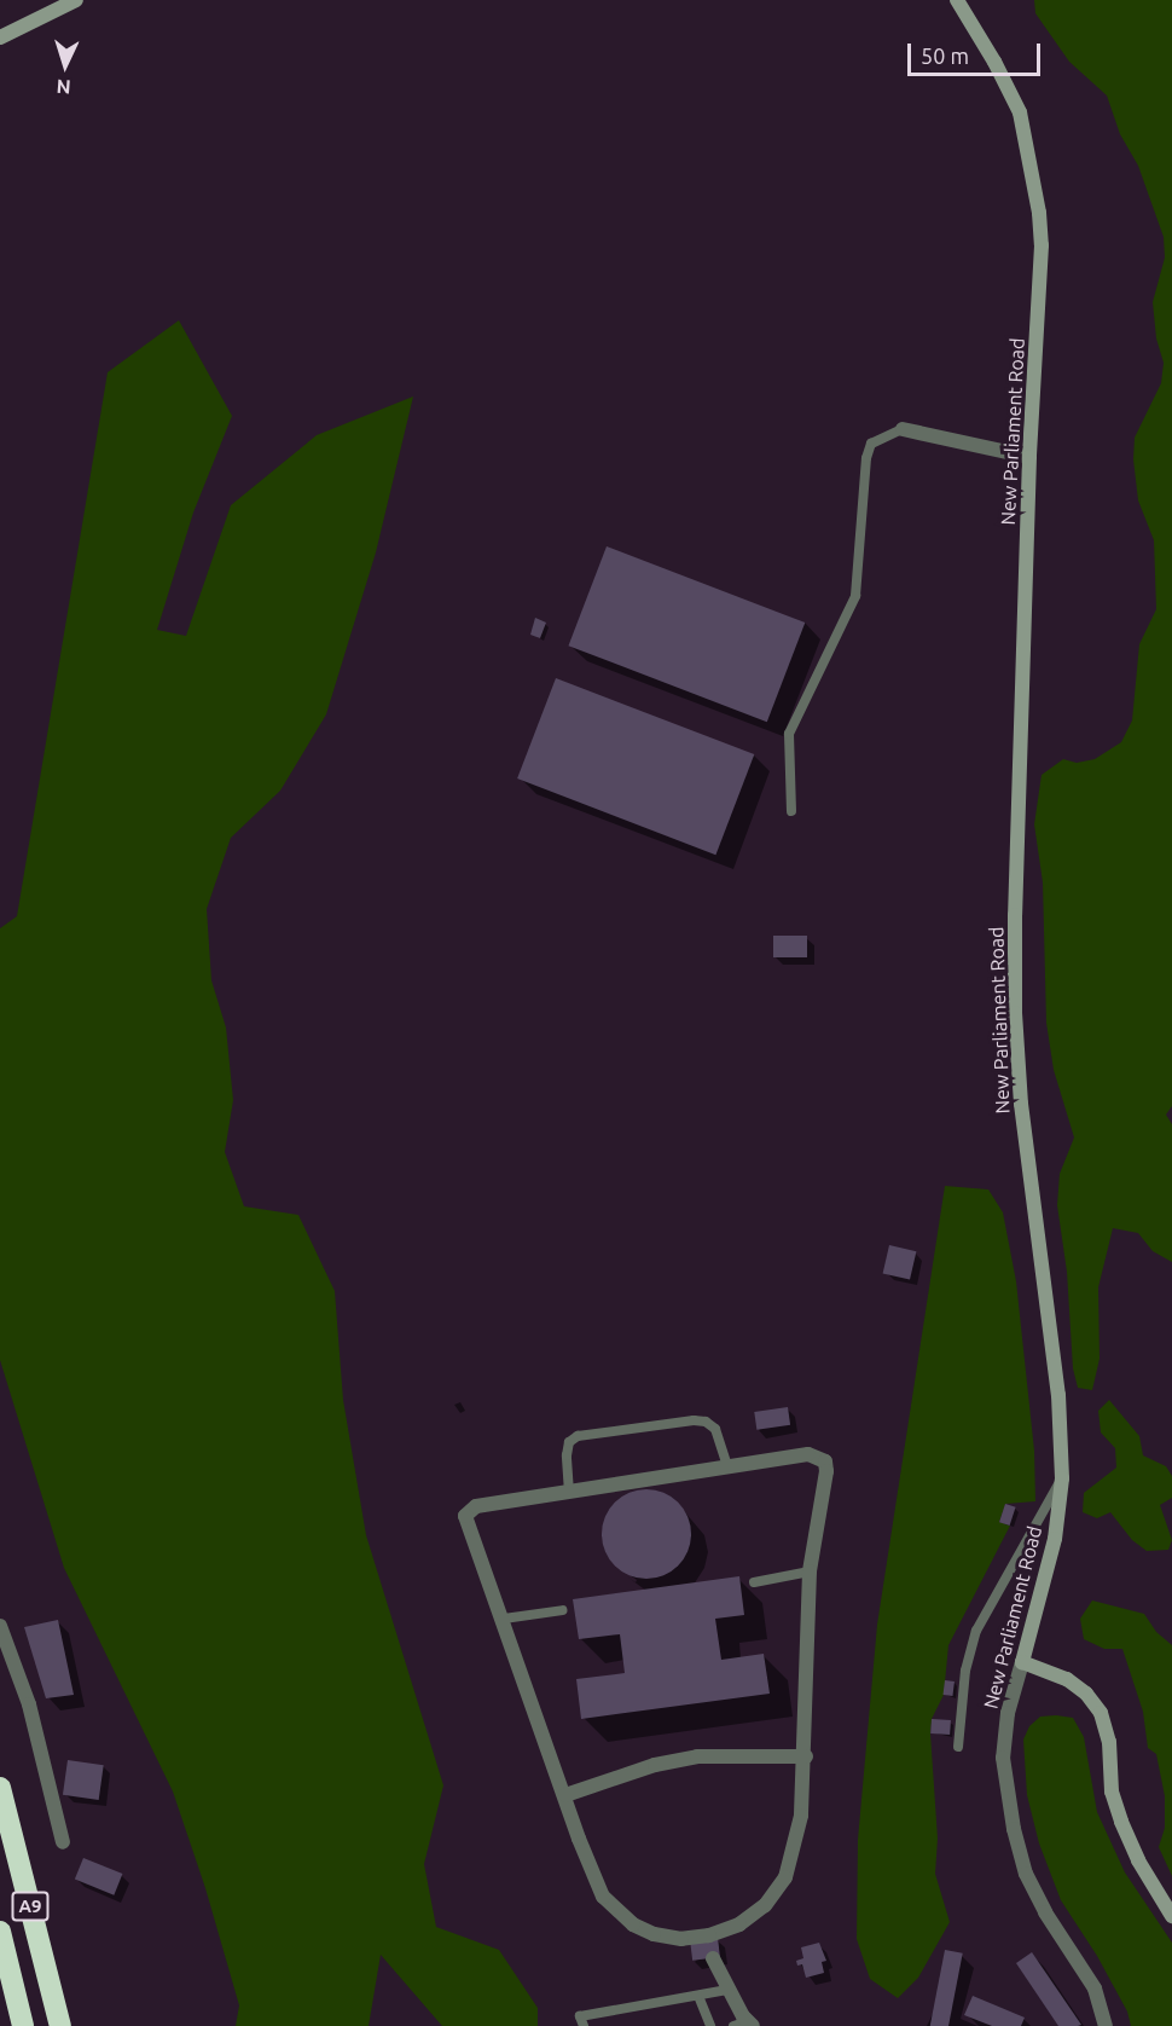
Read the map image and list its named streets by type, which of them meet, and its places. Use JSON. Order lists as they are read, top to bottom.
{
  "streets": {
    "highway": ["A9"],
    "street": ["New Parliament Road"]
  },
  "scale_bar": "50 m",
  "north": "bottom"
}
